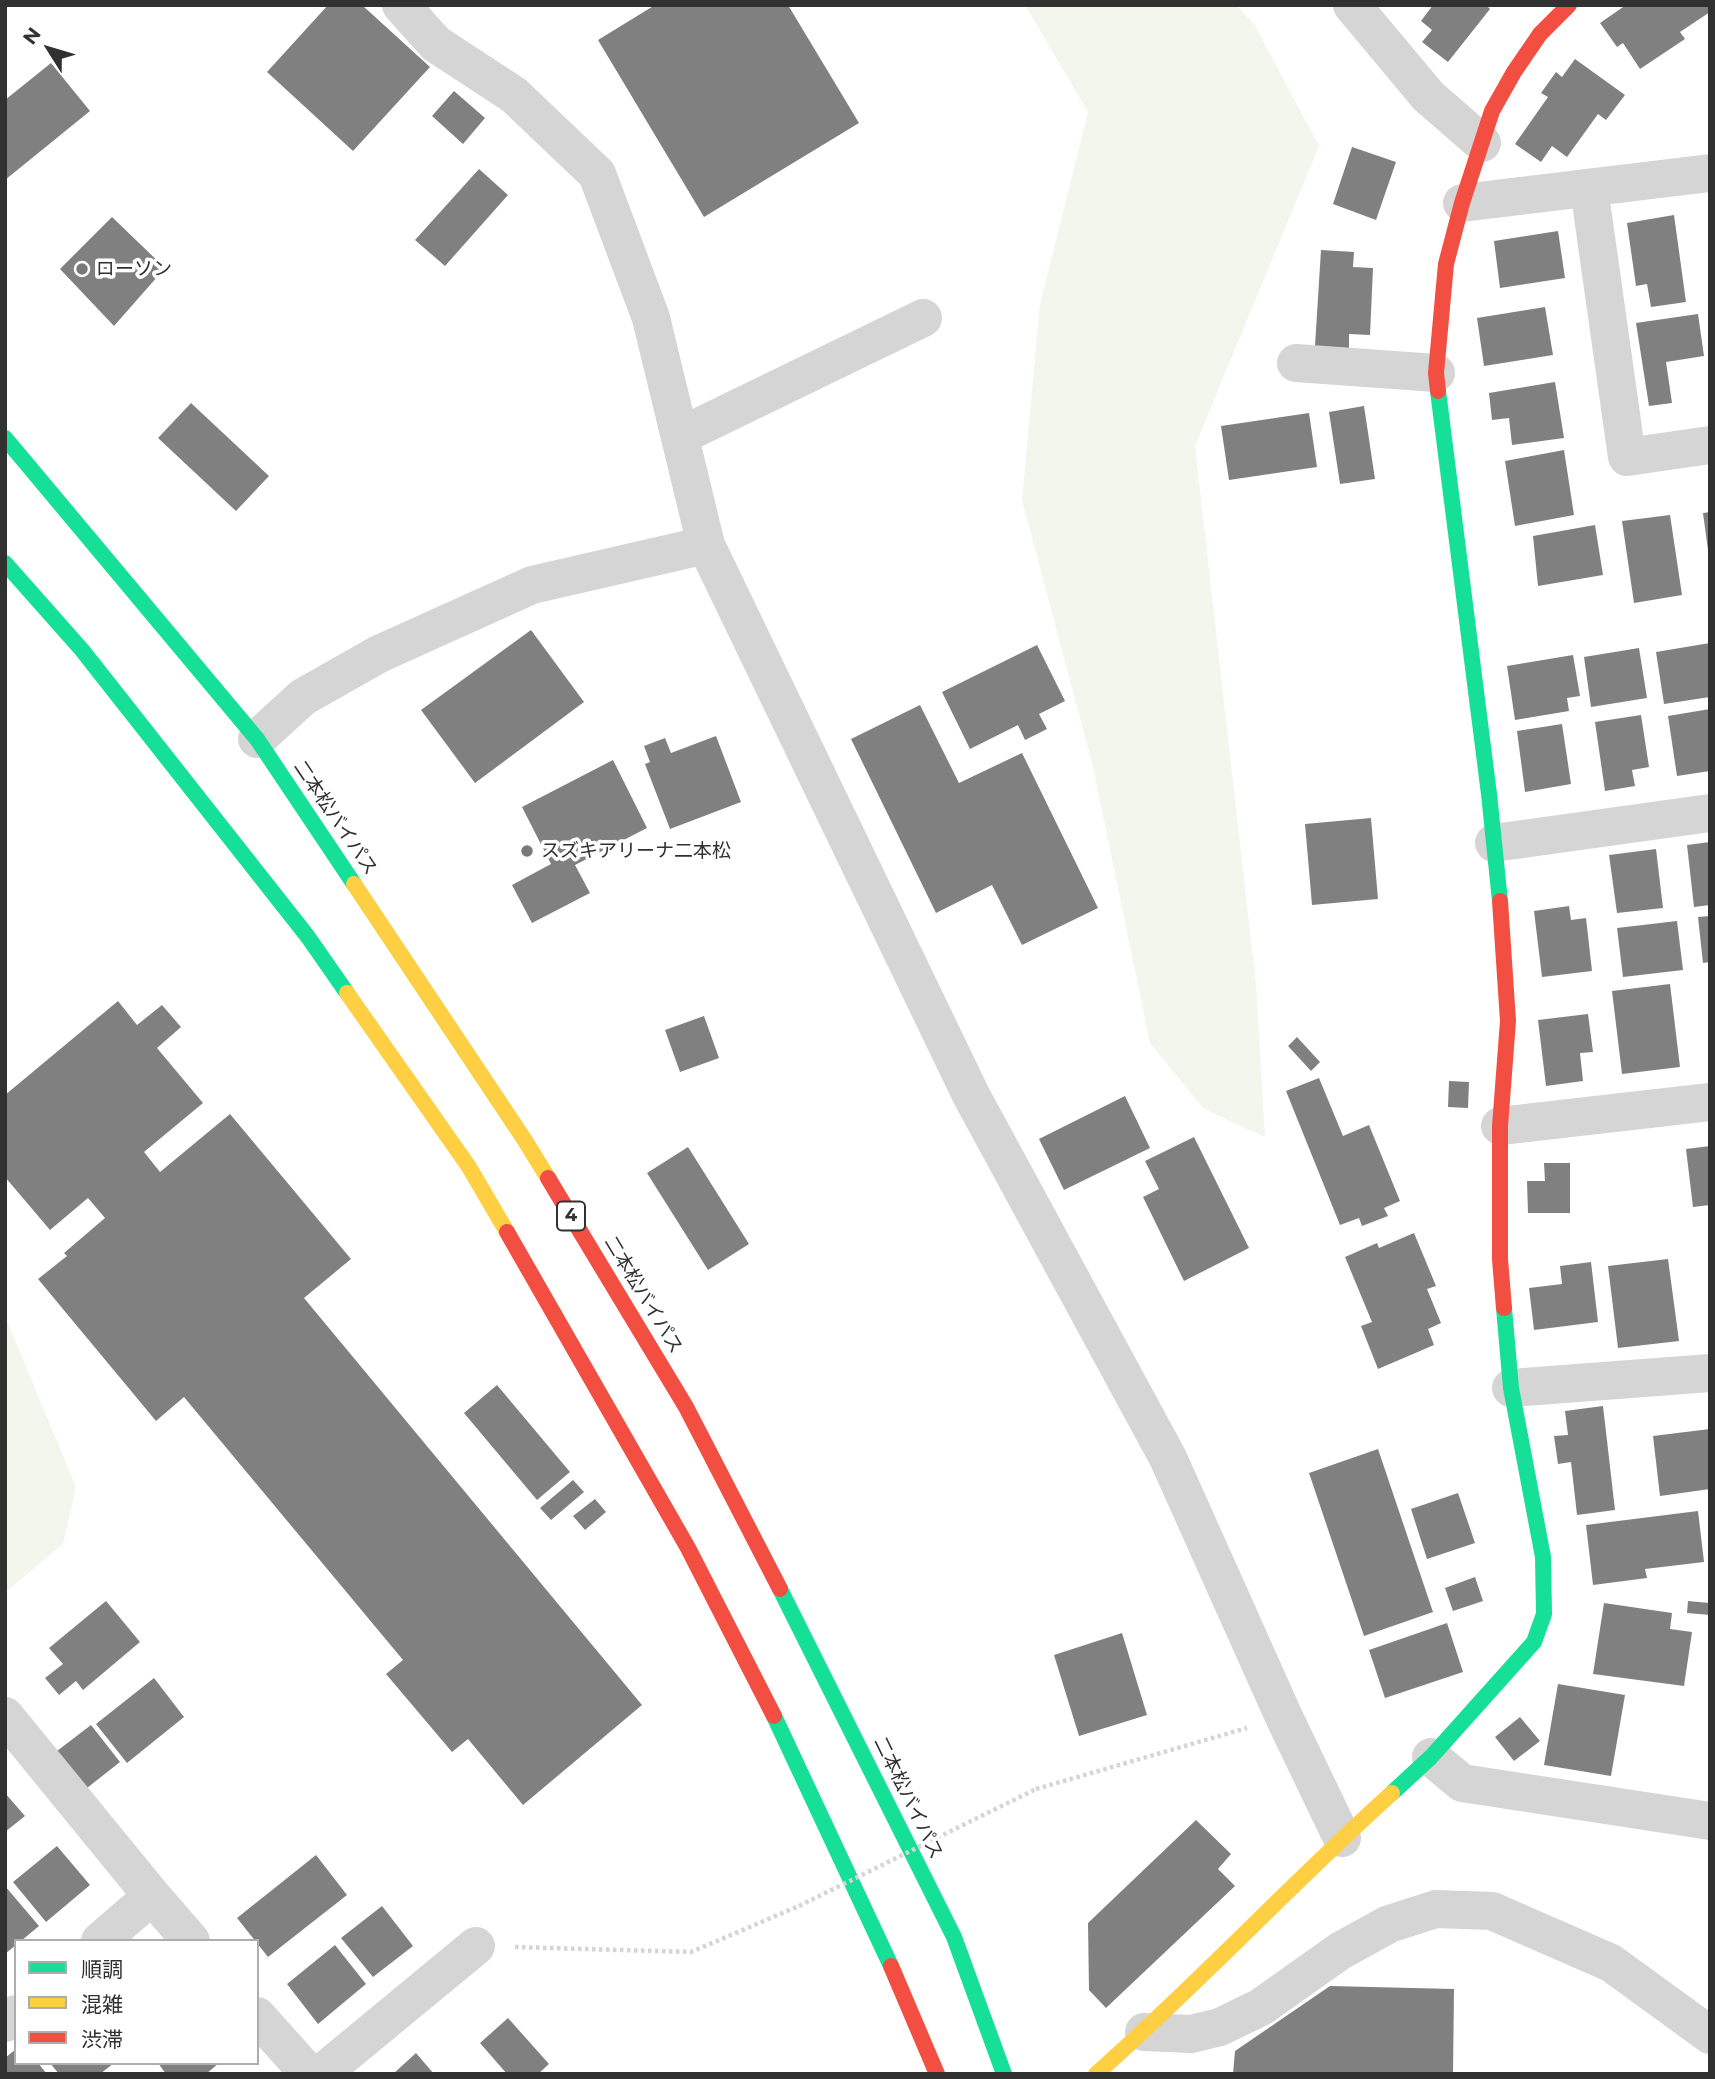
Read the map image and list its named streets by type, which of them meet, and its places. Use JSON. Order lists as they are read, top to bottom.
{
  "streets": {
    "main road": ["二本松バイパス", "4"]
  },
  "places": ["ローソン", "スズキアリーナ二本松"],
  "legend": ["順調", "混雑", "渋滞"],
  "north": "top left"
}
